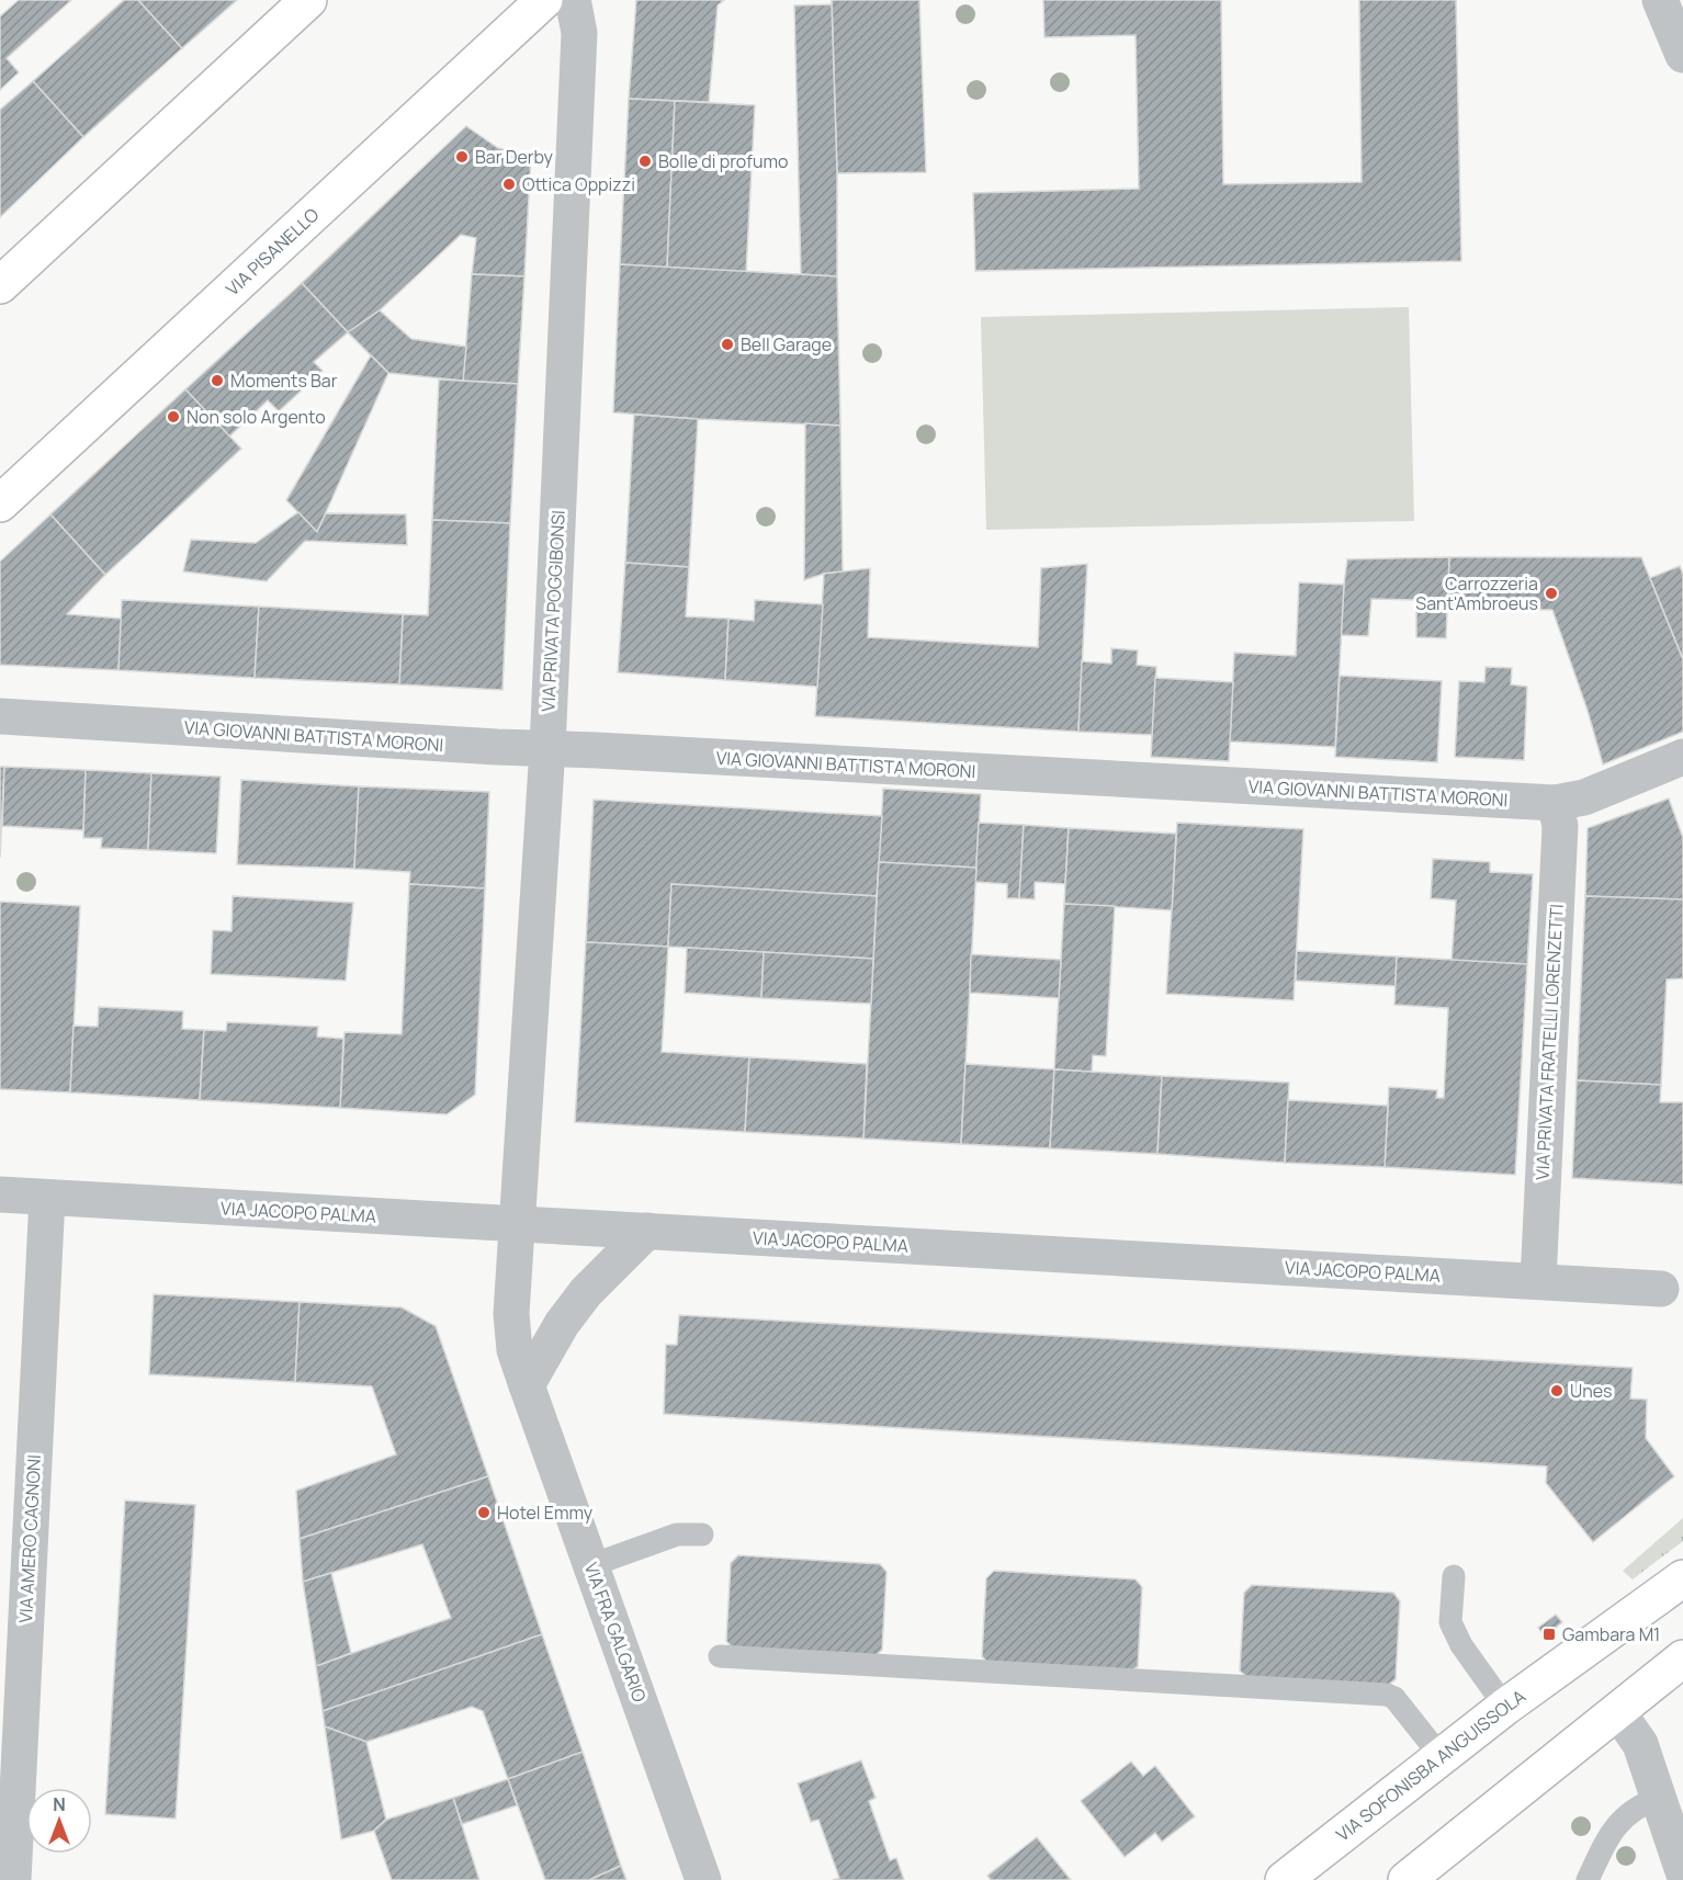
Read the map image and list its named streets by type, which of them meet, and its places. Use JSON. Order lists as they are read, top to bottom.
{
  "streets": {
    "street": [
      "VIA PISANELLO",
      "VIA PRIVATA POGGIBONSI",
      "VIA GIOVANNI BATTISTA MORONI",
      "VIA PRIVATA FRATELLI LORENZETTI",
      "VIA JACOPO PALMA",
      "VIA AMERO CAGNONI",
      "VIA FRA GALGARIO",
      "VIA SOFONISBA ANGUISSOLA"
    ]
  },
  "crossings": [
    ["VIA PRIVATA POGGIBONSI", "VIA GIOVANNI BATTISTA MORONI"],
    ["VIA PRIVATA POGGIBONSI", "VIA JACOPO PALMA"],
    ["VIA PRIVATA POGGIBONSI", "VIA FRA GALGARIO"],
    ["VIA GIOVANNI BATTISTA MORONI", "VIA PRIVATA FRATELLI LORENZETTI"],
    ["VIA PRIVATA FRATELLI LORENZETTI", "VIA JACOPO PALMA"],
    ["VIA JACOPO PALMA", "VIA AMERO CAGNONI"],
    ["VIA JACOPO PALMA", "VIA FRA GALGARIO"]
  ],
  "places": {
    "other": [
      "Bar Derby",
      "Bolle di profumo",
      "Ottica Oppizzi",
      "Bell Garage",
      "Moments Bar",
      "Non solo Argento",
      "Carrozzeria Sant'Ambroeus",
      "Unes",
      "Hotel Emmy"
    ],
    "transit": ["Gambara M1"]
  },
  "north": "top"
}
